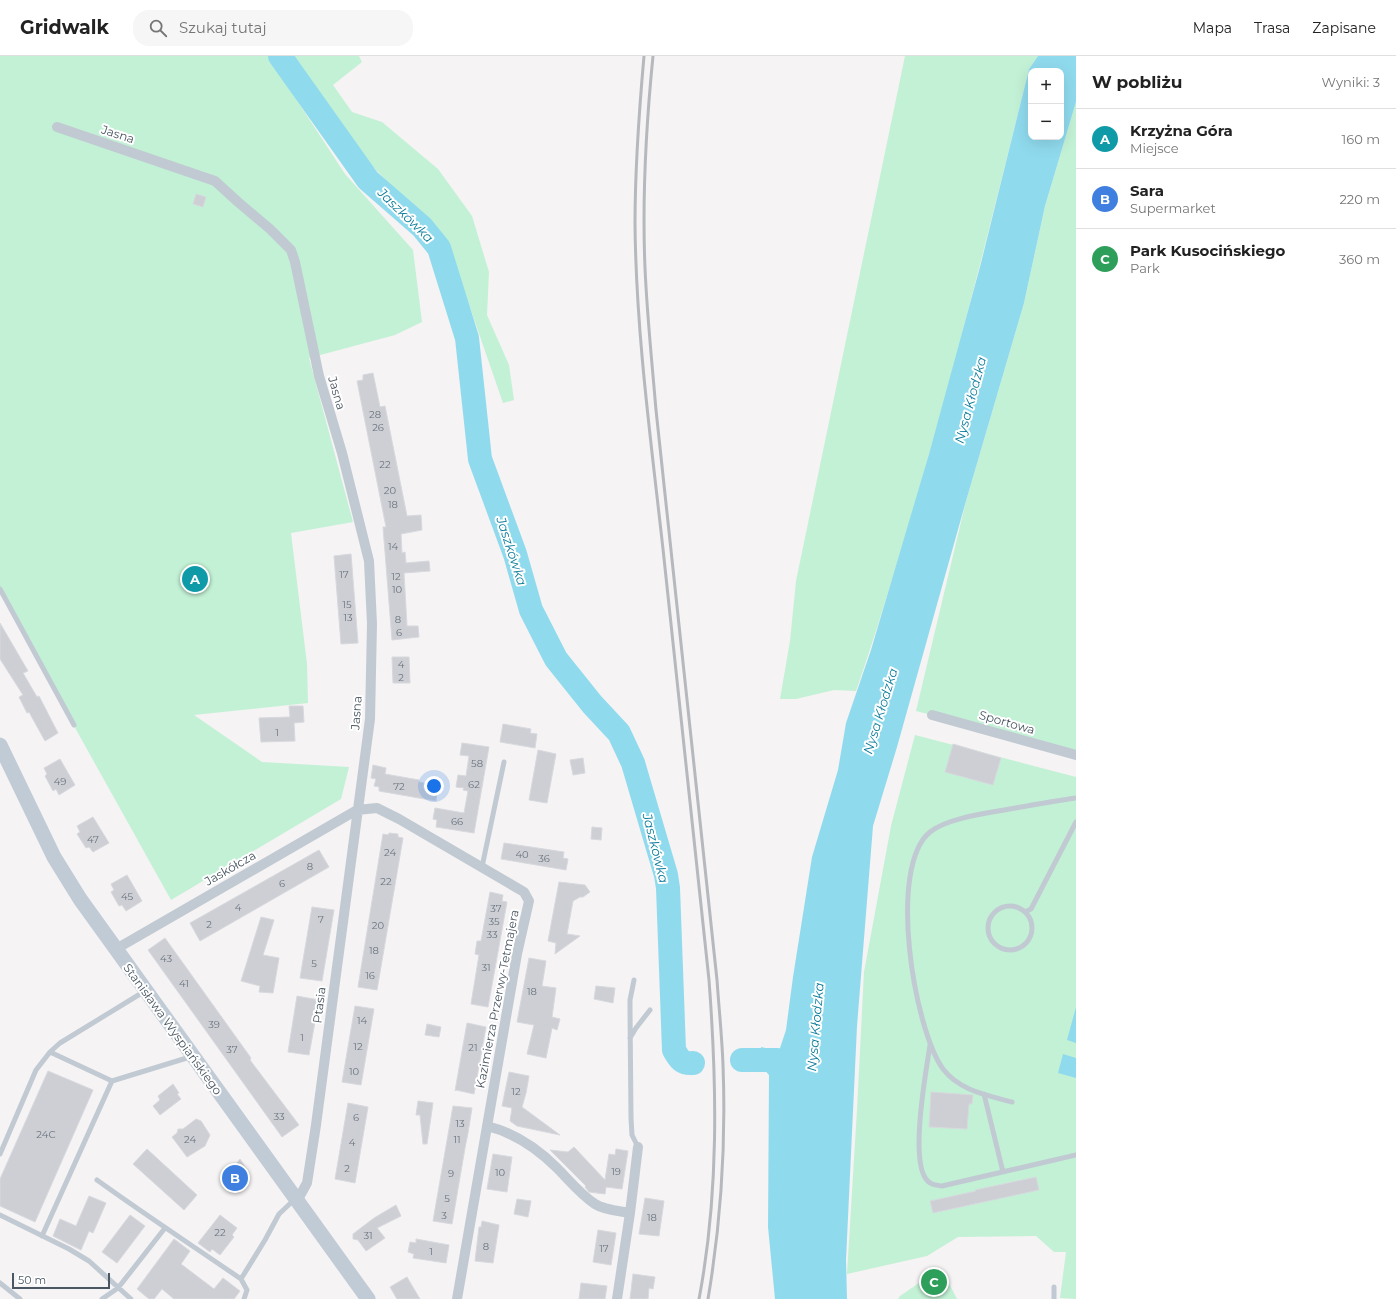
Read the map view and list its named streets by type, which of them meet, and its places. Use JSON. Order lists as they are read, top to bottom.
{
  "streets": {
    "main road": ["Stanisława Wyspiańskiego"],
    "street": [
      "Jasna",
      "Sportowa",
      "Jaskółcza",
      "Kazimierza Przerwy-Tetmajera",
      "Ptasia"
    ]
  },
  "crossings": [
    ["Jasna", "Jaskółcza"],
    ["Jasna", "Kazimierza Przerwy-Tetmajera"],
    ["Jasna", "Ptasia"],
    ["Jaskółcza", "Kazimierza Przerwy-Tetmajera"],
    ["Jaskółcza", "Ptasia"],
    ["Jaskółcza", "Stanisława Wyspiańskiego"],
    ["Kazimierza Przerwy-Tetmajera", "Ptasia"],
    ["Ptasia", "Stanisława Wyspiańskiego"]
  ],
  "water": ["Jaszkówka", "Nysa Kłodzka"],
  "house_numbers": [
    "28",
    "26",
    "22",
    "20",
    "18",
    "14",
    "17",
    "12",
    "10",
    "15",
    "13",
    "8",
    "6",
    "4",
    "2",
    "1",
    "58",
    "49",
    "62",
    "72",
    "66",
    "47",
    "24",
    "40",
    "36",
    "8",
    "22",
    "6",
    "45",
    "4",
    "37",
    "7",
    "35",
    "2",
    "20",
    "33",
    "18",
    "43",
    "5",
    "31",
    "16",
    "41",
    "18",
    "14",
    "39",
    "1",
    "12",
    "21",
    "37",
    "10",
    "12",
    "33",
    "6",
    "13",
    "24C",
    "24",
    "11",
    "4",
    "2",
    "19",
    "10",
    "9",
    "5",
    "3",
    "18",
    "22",
    "31",
    "8",
    "17",
    "1"
  ],
  "scale_bar": "50 m",
  "page": {
    "header": "Gridwalk",
    "search": "Szukaj tutaj",
    "nav": ["Mapa", "Trasa", "Zapisane"],
    "heading": ["W pobliżu", "Wyniki: 3"],
    "map_buttons": ["+", "−"],
    "list": [
      {
        "mark": "A",
        "name": "Krzyżna Góra",
        "note": "Miejsce",
        "value": "160 m"
      },
      {
        "mark": "B",
        "name": "Sara",
        "note": "Supermarket",
        "value": "220 m"
      },
      {
        "mark": "C",
        "name": "Park Kusocińskiego",
        "note": "Park",
        "value": "360 m"
      }
    ],
    "pins": ["A", "B", "C"],
    "scale": "50 m"
  }
}
